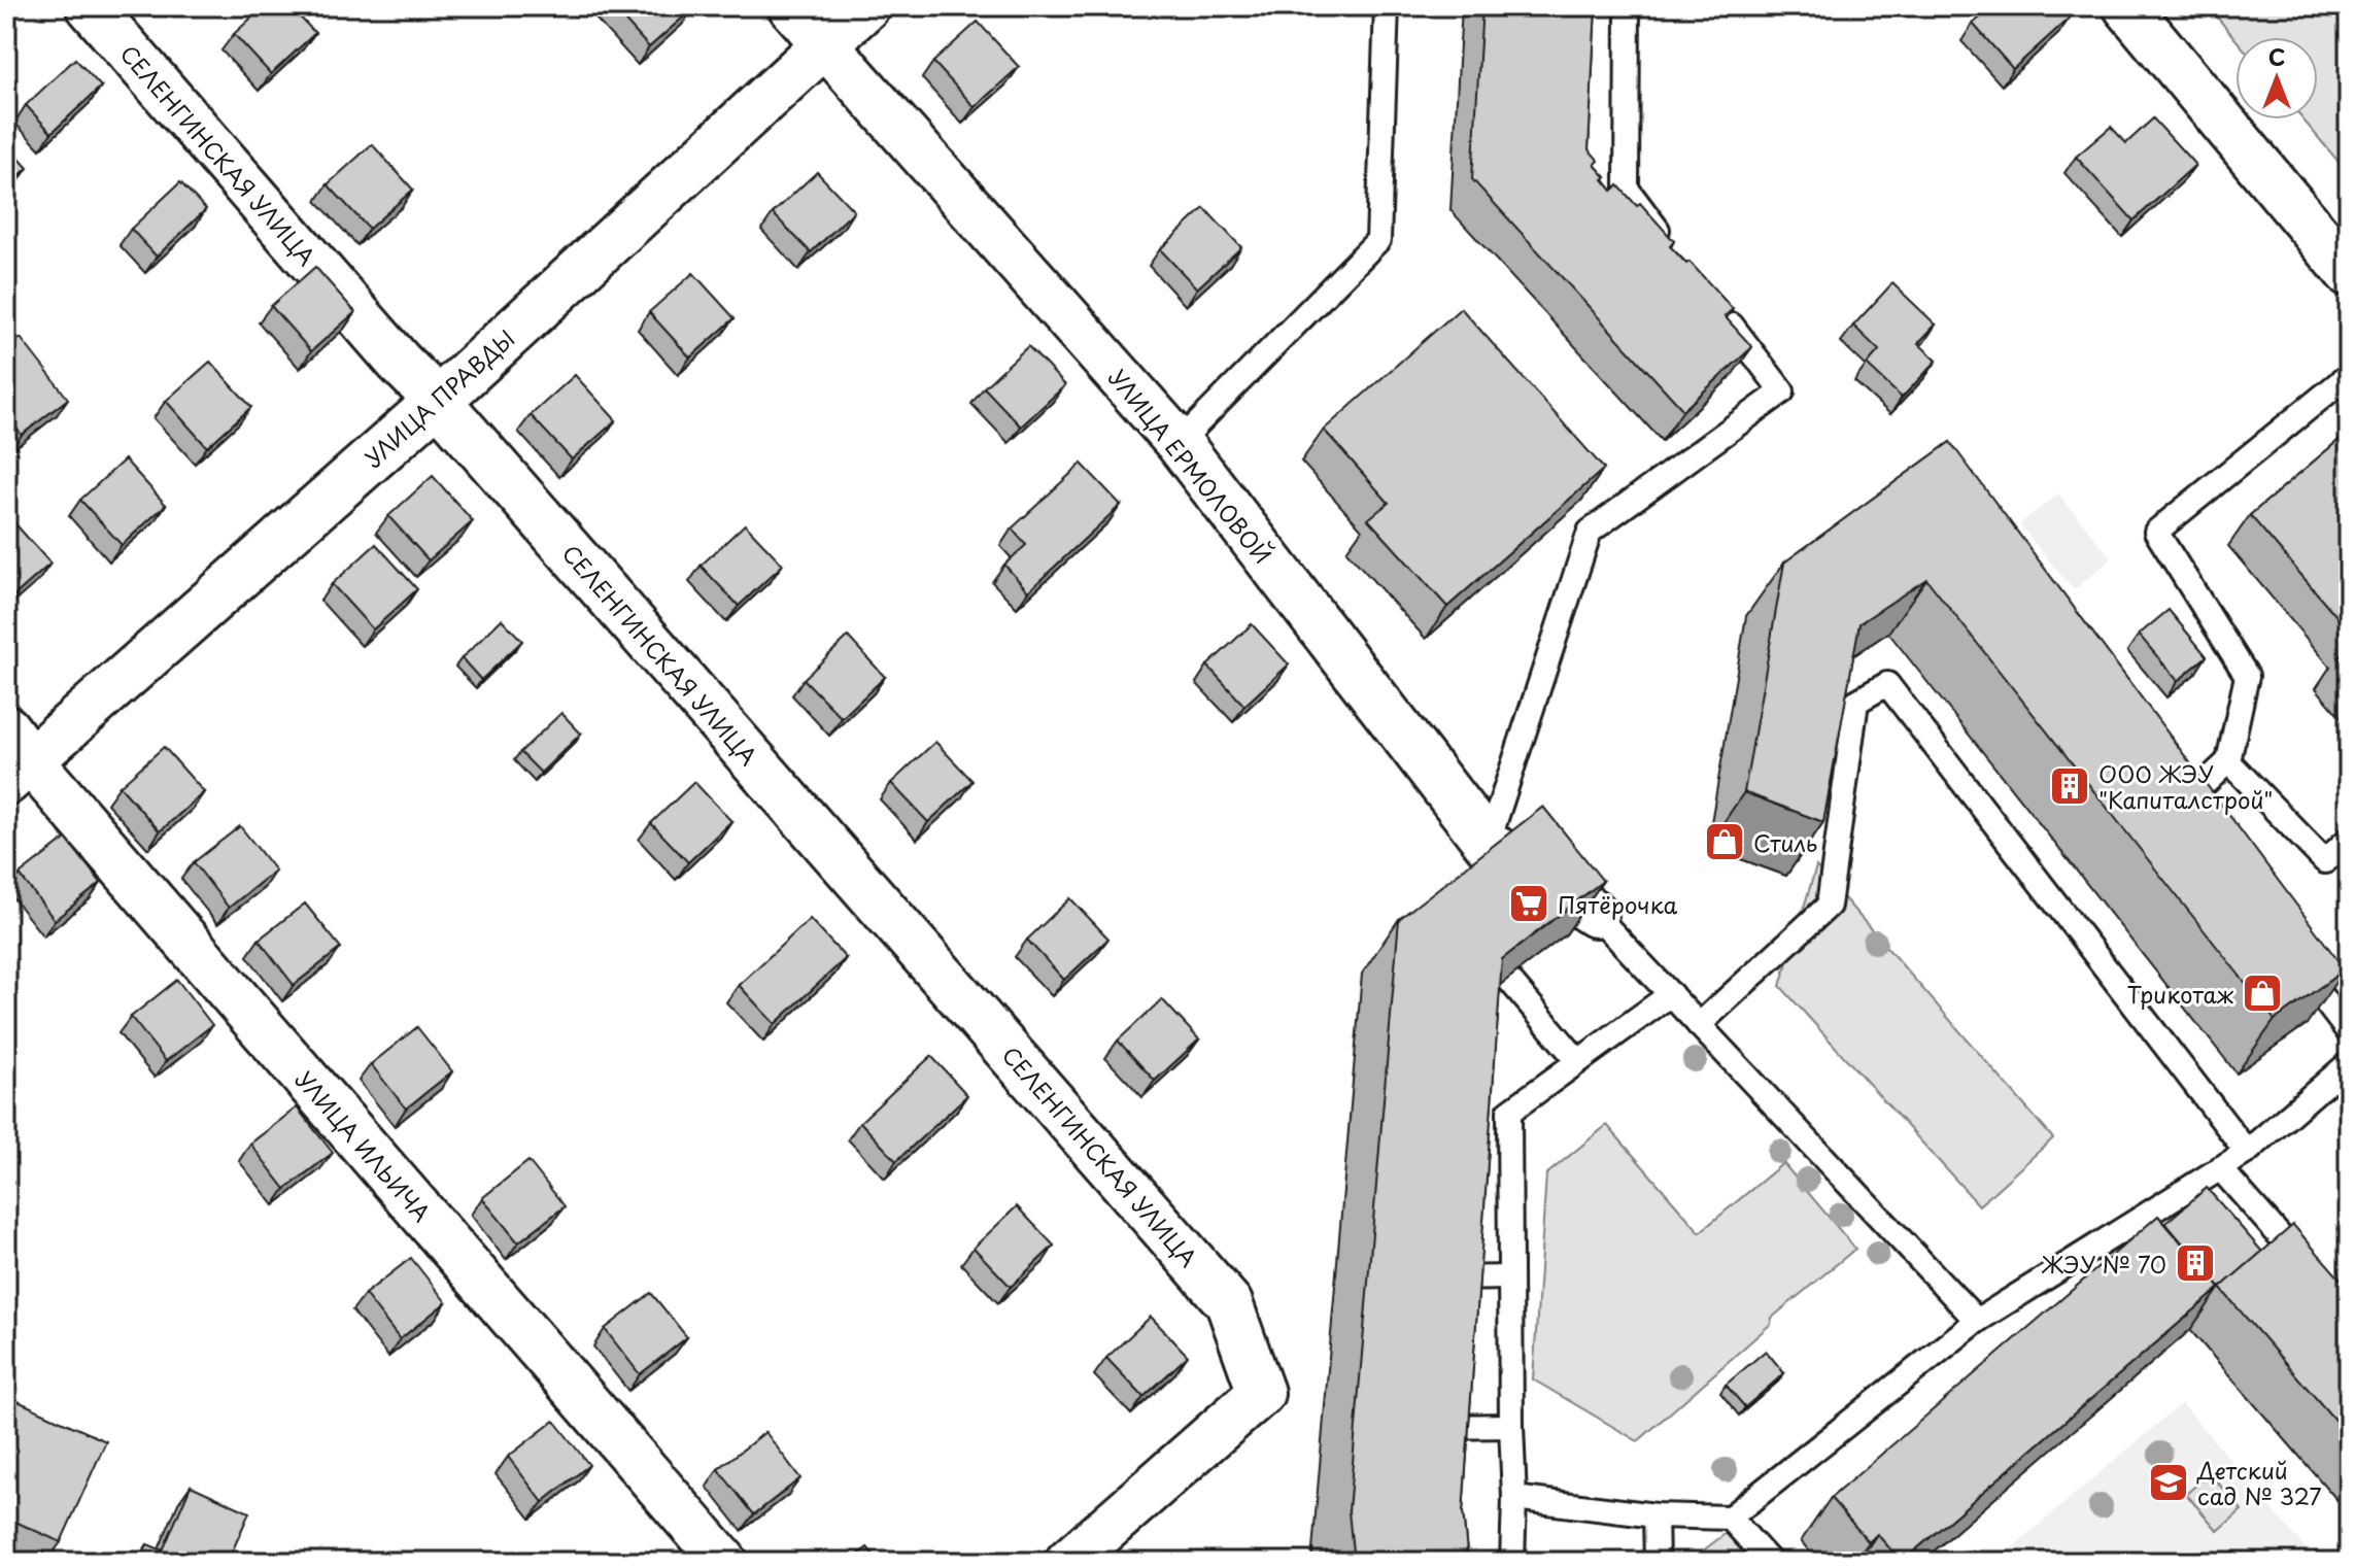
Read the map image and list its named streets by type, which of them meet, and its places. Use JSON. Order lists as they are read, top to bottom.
{
  "streets": {
    "street": [
      "СЕЛЕНГИНСКАЯ УЛИЦА",
      "УЛИЦА ПРАВДЫ",
      "УЛИЦА ЕРМОЛОВОЙ",
      "УЛИЦА ИЛЬИЧА"
    ]
  },
  "crossings": [
    ["СЕЛЕНГИНСКАЯ УЛИЦА", "УЛИЦА ПРАВДЫ"],
    ["УЛИЦА ПРАВДЫ", "УЛИЦА ЕРМОЛОВОЙ"],
    ["УЛИЦА ПРАВДЫ", "УЛИЦА ИЛЬИЧА"]
  ],
  "places": {
    "building": ["ООО ЖЭУ \"Капиталстрой\"", "ЖЭУ № 70"],
    "shop": ["Стиль", "Трикотаж"],
    "supermarket": ["Пятёрочка"],
    "school or university": ["Детский сад № 327"]
  },
  "north": "top"
}
